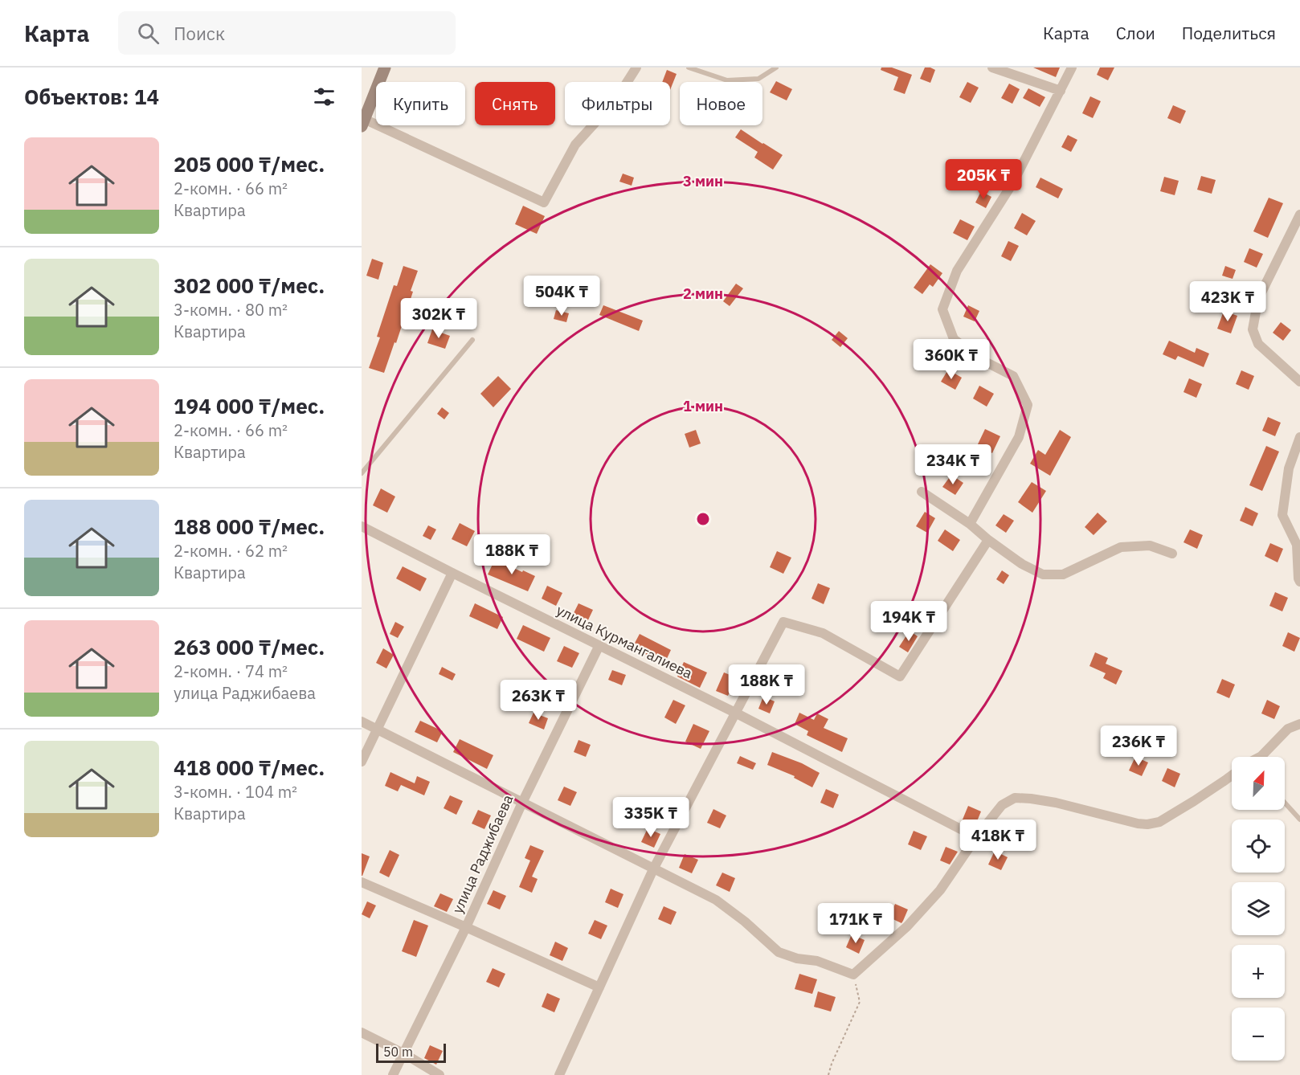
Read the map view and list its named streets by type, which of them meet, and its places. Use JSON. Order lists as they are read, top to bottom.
{
  "streets": {
    "street": ["улица Курмангалиева", "улица Раджибаева"]
  },
  "crossings": [
    ["улица Курмангалиева", "улица Раджибаева"]
  ],
  "scale_bar": "50 m",
  "north": "top right",
  "page": {
    "header": "Карта",
    "search": "Поиск",
    "nav": ["Карта", "Слои", "Поделиться"],
    "heading": "Объектов: 14",
    "chip": [
      "Купить",
      "Снять",
      "Фильтры",
      "Новое"
    ],
    "list": [
      {
        "name": "205 000 ₸/мес.",
        "note": "2-комн. · 66 m² · Квартира"
      },
      {
        "name": "302 000 ₸/мес.",
        "note": "3-комн. · 80 m² · Квартира"
      },
      {
        "name": "194 000 ₸/мес.",
        "note": "2-комн. · 66 m² · Квартира"
      },
      {
        "name": "188 000 ₸/мес.",
        "note": "2-комн. · 62 m² · Квартира"
      },
      {
        "name": "263 000 ₸/мес.",
        "note": "2-комн. · 74 m² · улица Раджибаева"
      },
      {
        "name": "418 000 ₸/мес.",
        "note": "3-комн. · 104 m² · Квартира"
      }
    ],
    "price": [
      "205K ₸",
      "504K ₸",
      "423K ₸",
      "302K ₸",
      "360K ₸",
      "234K ₸",
      "188K ₸",
      "194K ₸",
      "188K ₸",
      "263K ₸",
      "236K ₸",
      "335K ₸",
      "418K ₸",
      "171K ₸"
    ],
    "map_buttons": ["+", "−"],
    "scale": "50 m"
  },
  "rings": ["3 мин", "2 мин", "1 мин"]
}
